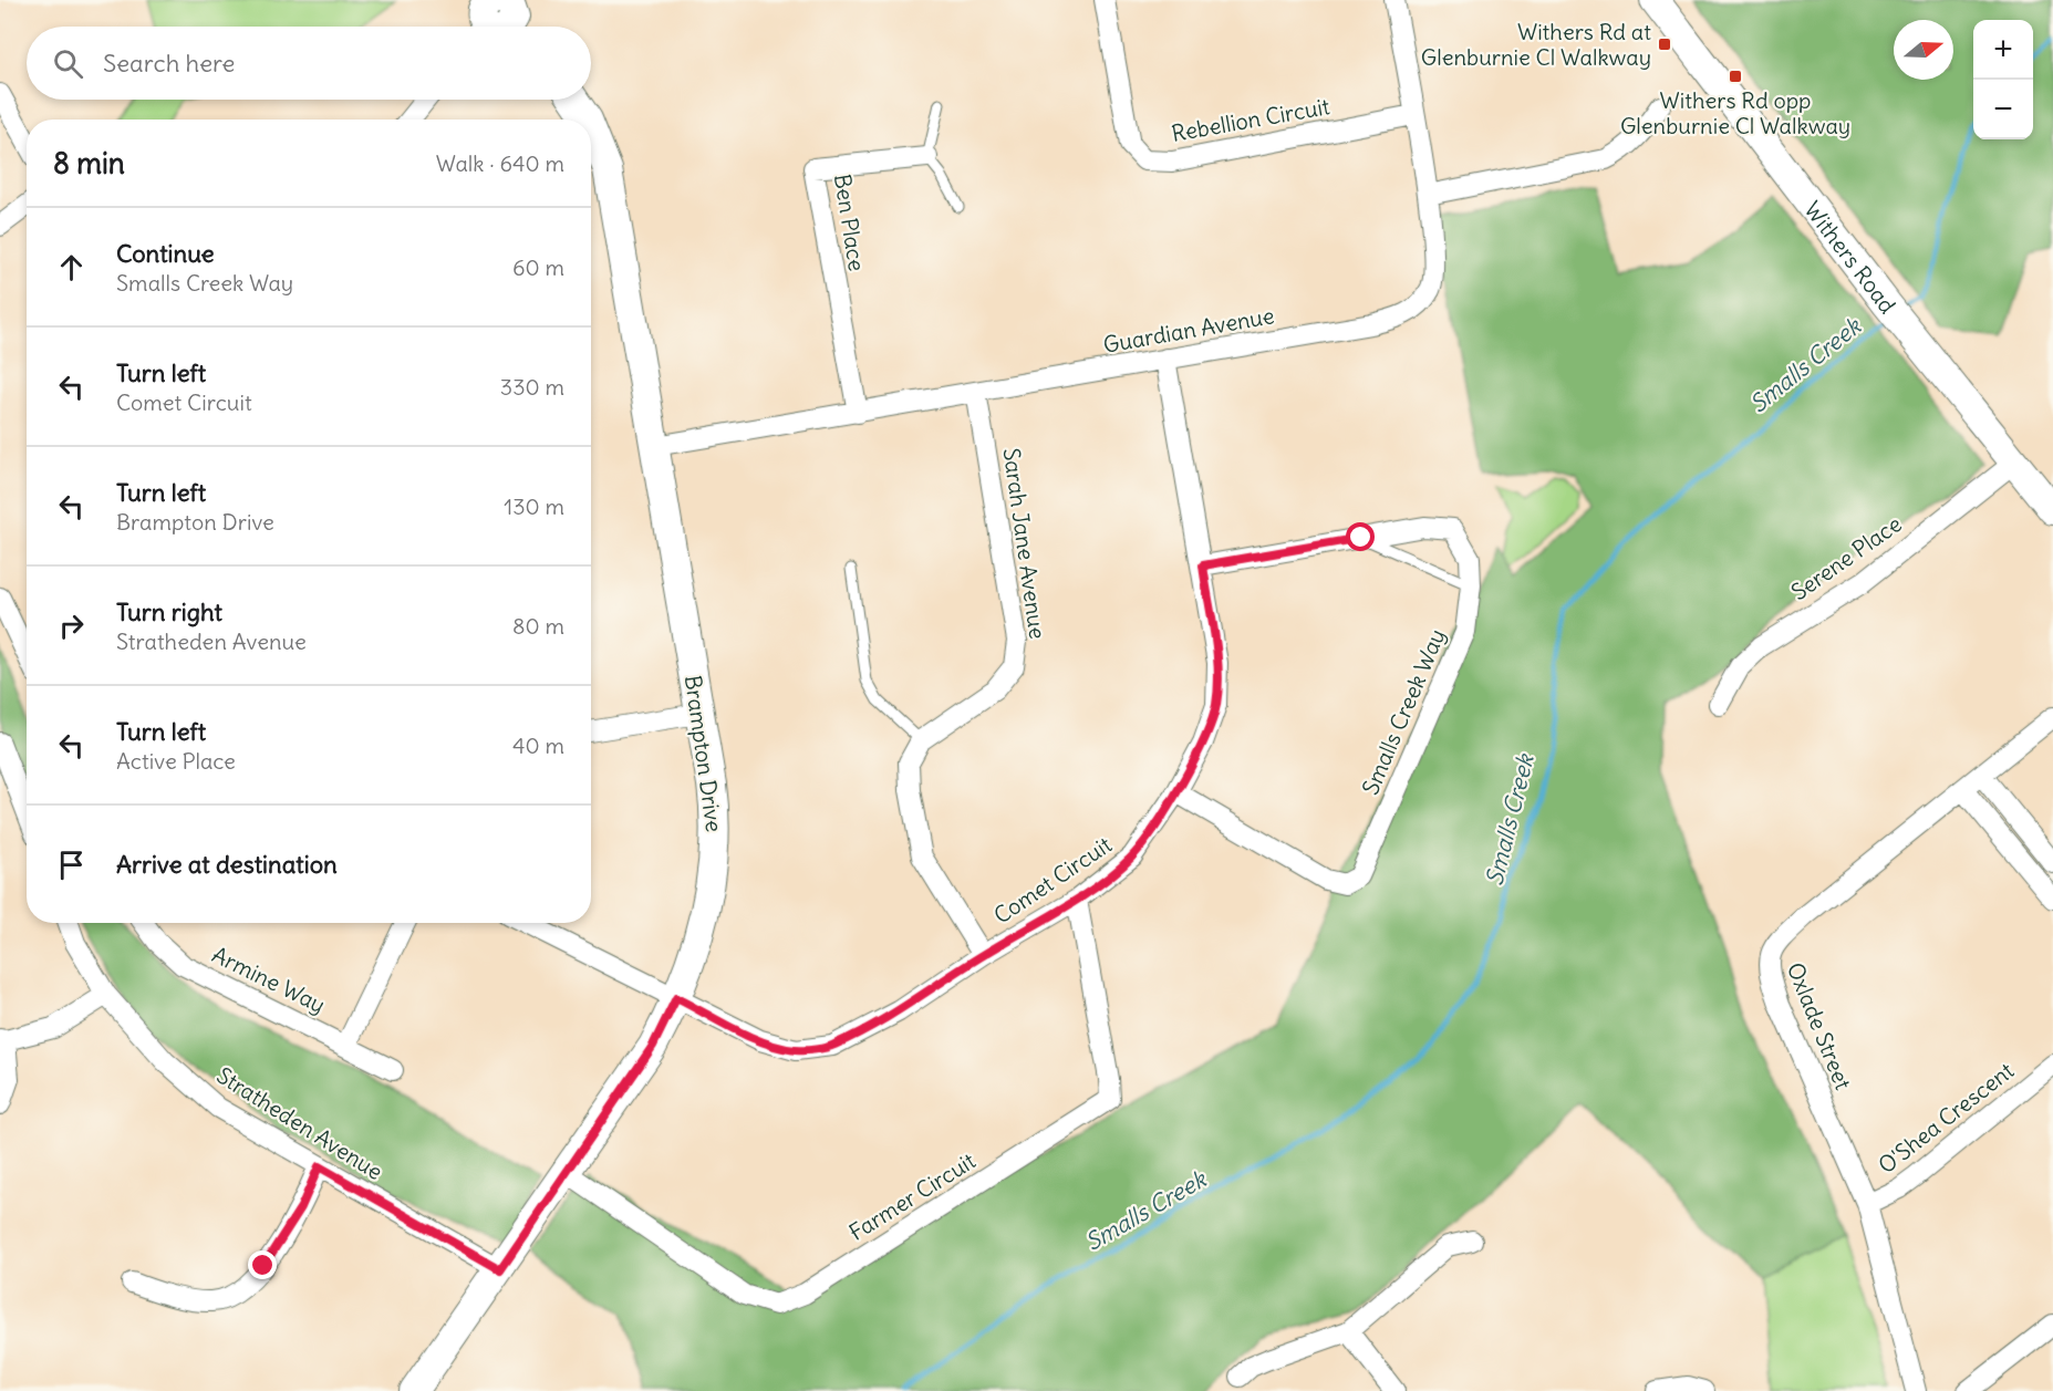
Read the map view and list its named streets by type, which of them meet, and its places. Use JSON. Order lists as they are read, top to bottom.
{
  "streets": {
    "street": [
      "Rebellion Circuit",
      "Ben Place",
      "Withers Road",
      "Guardian Avenue",
      "Sarah Jane Avenue",
      "Serene Place",
      "Smalls Creek Way",
      "Brampton Drive",
      "Comet Circuit",
      "Armine Way",
      "Oxlade Street",
      "O'Shea Crescent",
      "Stratheden Avenue",
      "Farmer Circuit"
    ]
  },
  "crossings": [
    ["Rebellion Circuit", "Guardian Avenue"],
    ["Ben Place", "Guardian Avenue"],
    ["Withers Road", "Serene Place"],
    ["Guardian Avenue", "Sarah Jane Avenue"],
    ["Guardian Avenue", "Brampton Drive"],
    ["Guardian Avenue", "Comet Circuit"],
    ["Smalls Creek Way", "Comet Circuit"],
    ["Brampton Drive", "Comet Circuit"],
    ["Brampton Drive", "Stratheden Avenue"],
    ["Brampton Drive", "Farmer Circuit"],
    ["Comet Circuit", "Farmer Circuit"],
    ["Oxlade Street", "O'Shea Crescent"]
  ],
  "water": ["Smalls Creek"],
  "places": {
    "transit": ["Withers Rd at Glenburnie Cl Walkway", "Withers Rd opp Glenburnie Cl Walkway"]
  },
  "north": "right",
  "page": {
    "map_buttons": ["+", "−"],
    "search": "Search here",
    "heading": ["8 min", "Walk · 640 m"],
    "list": [
      ["Continue", "Smalls Creek Way", "60 m"],
      ["Turn left", "Comet Circuit", "330 m"],
      ["Turn left", "Brampton Drive", "130 m"],
      ["Turn right", "Stratheden Avenue", "80 m"],
      ["Turn left", "Active Place", "40 m"],
      "Arrive at destination"
    ]
  }
}
